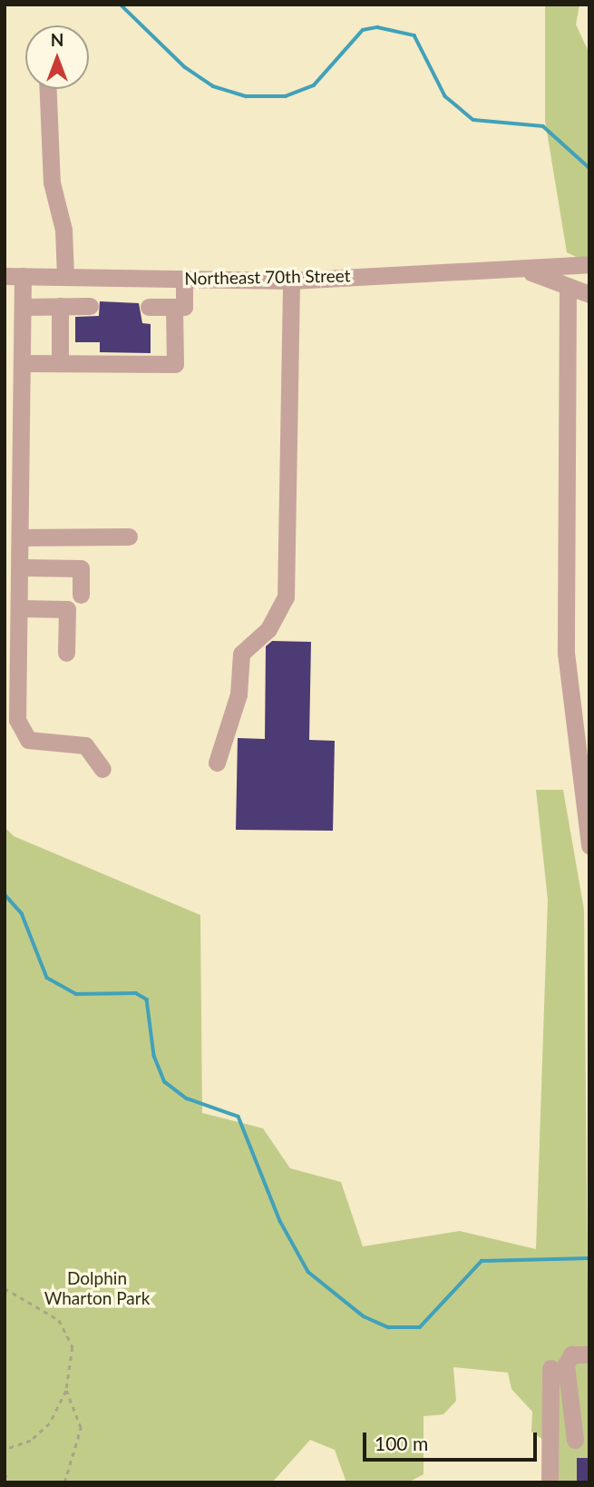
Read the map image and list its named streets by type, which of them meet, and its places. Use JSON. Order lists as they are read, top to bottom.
{
  "streets": {
    "street": ["Northeast 70th Street"]
  },
  "parks": ["Dolphin Wharton Park"],
  "scale_bar": "100 m",
  "north": "top"
}
